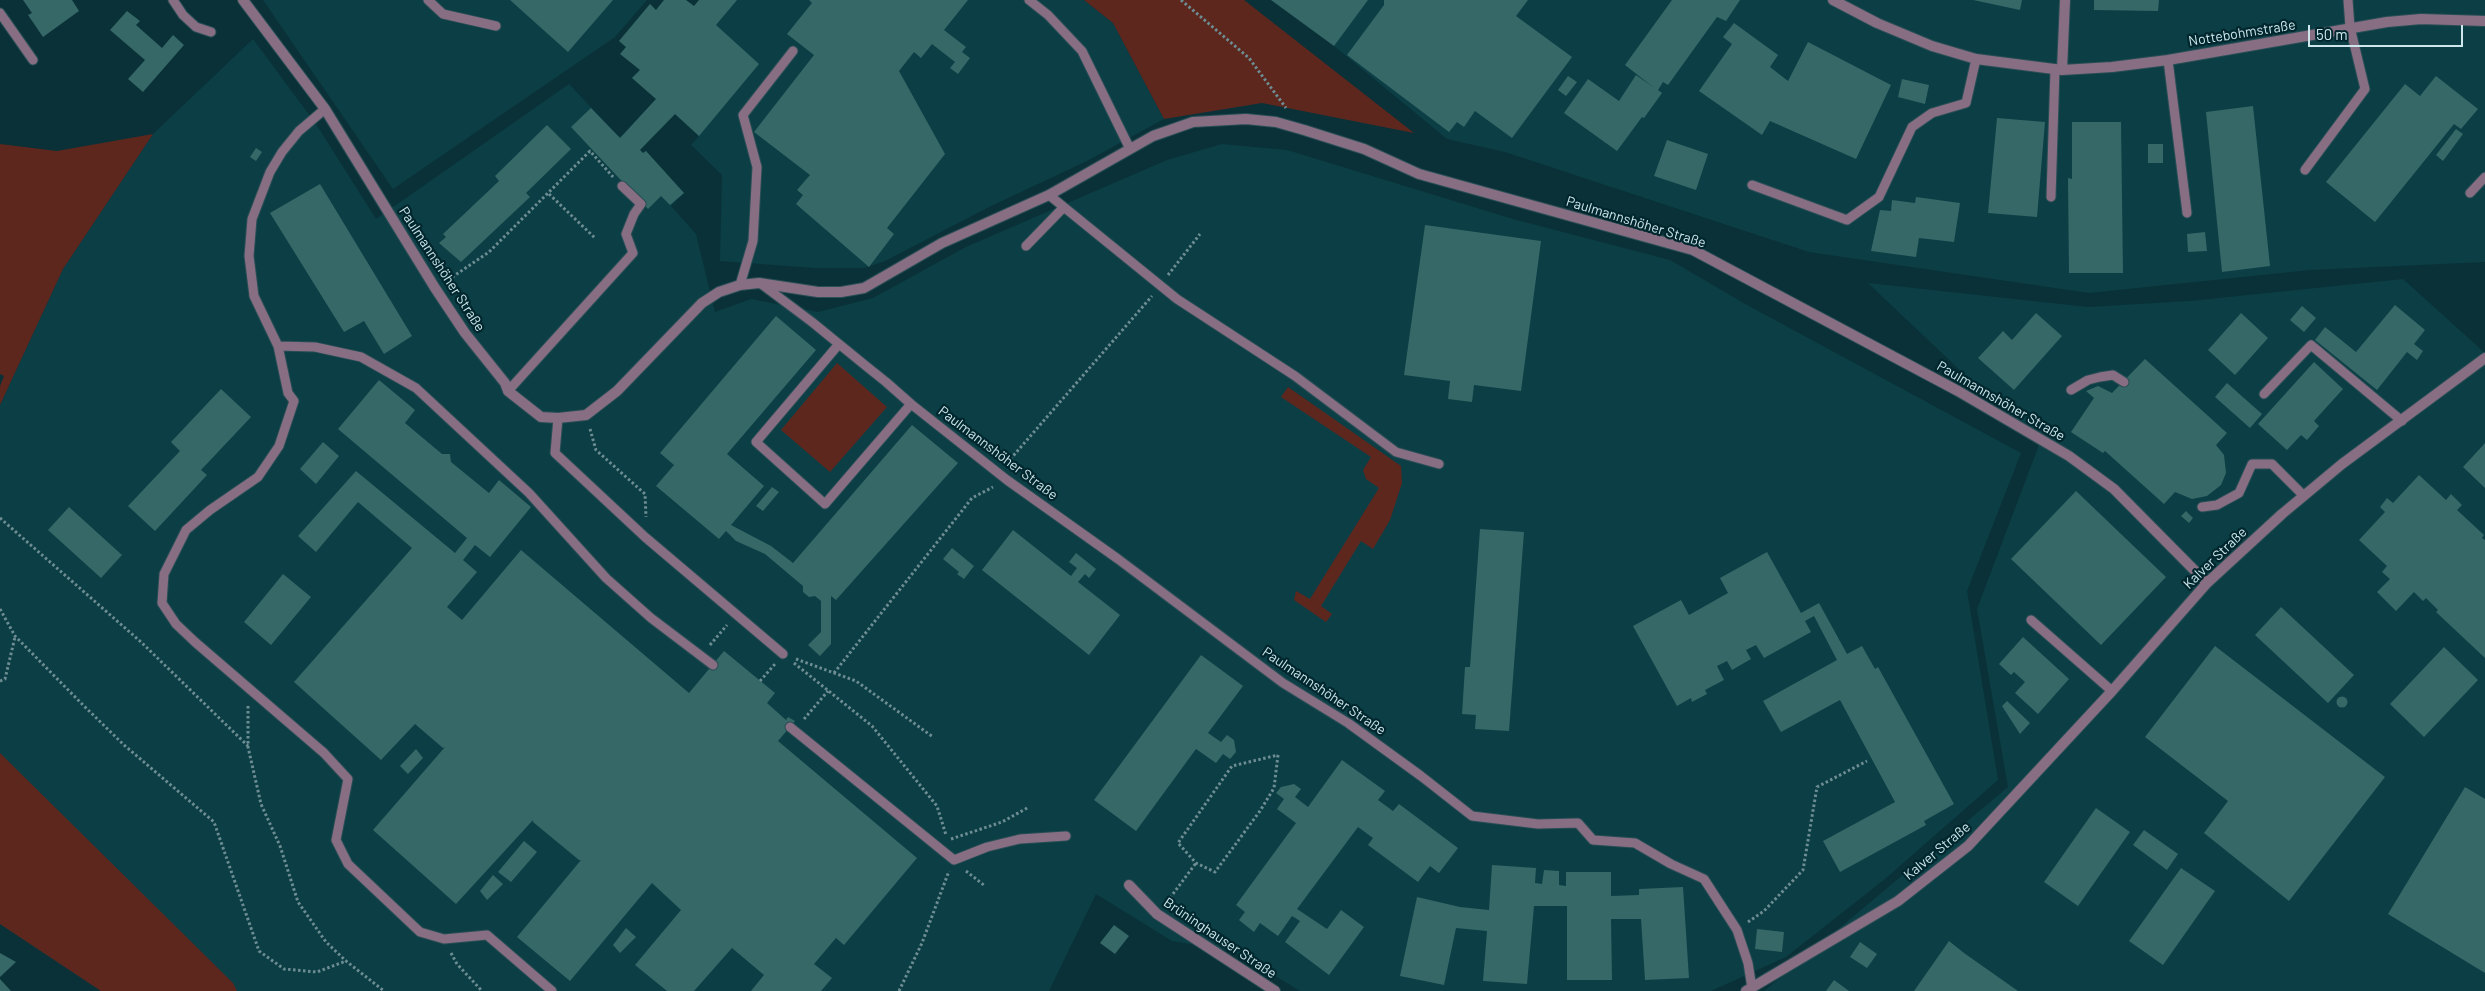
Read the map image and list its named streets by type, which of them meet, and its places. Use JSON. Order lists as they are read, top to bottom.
{
  "streets": {
    "street": [
      "Nottebohmstraße",
      "Paulmannshöher Straße",
      "Kalver Straße",
      "Brüninghauser Straße"
    ]
  },
  "crossings": [
    ["Paulmannshöher Straße", "Kalver Straße"]
  ],
  "scale_bar": "50 m"
}
